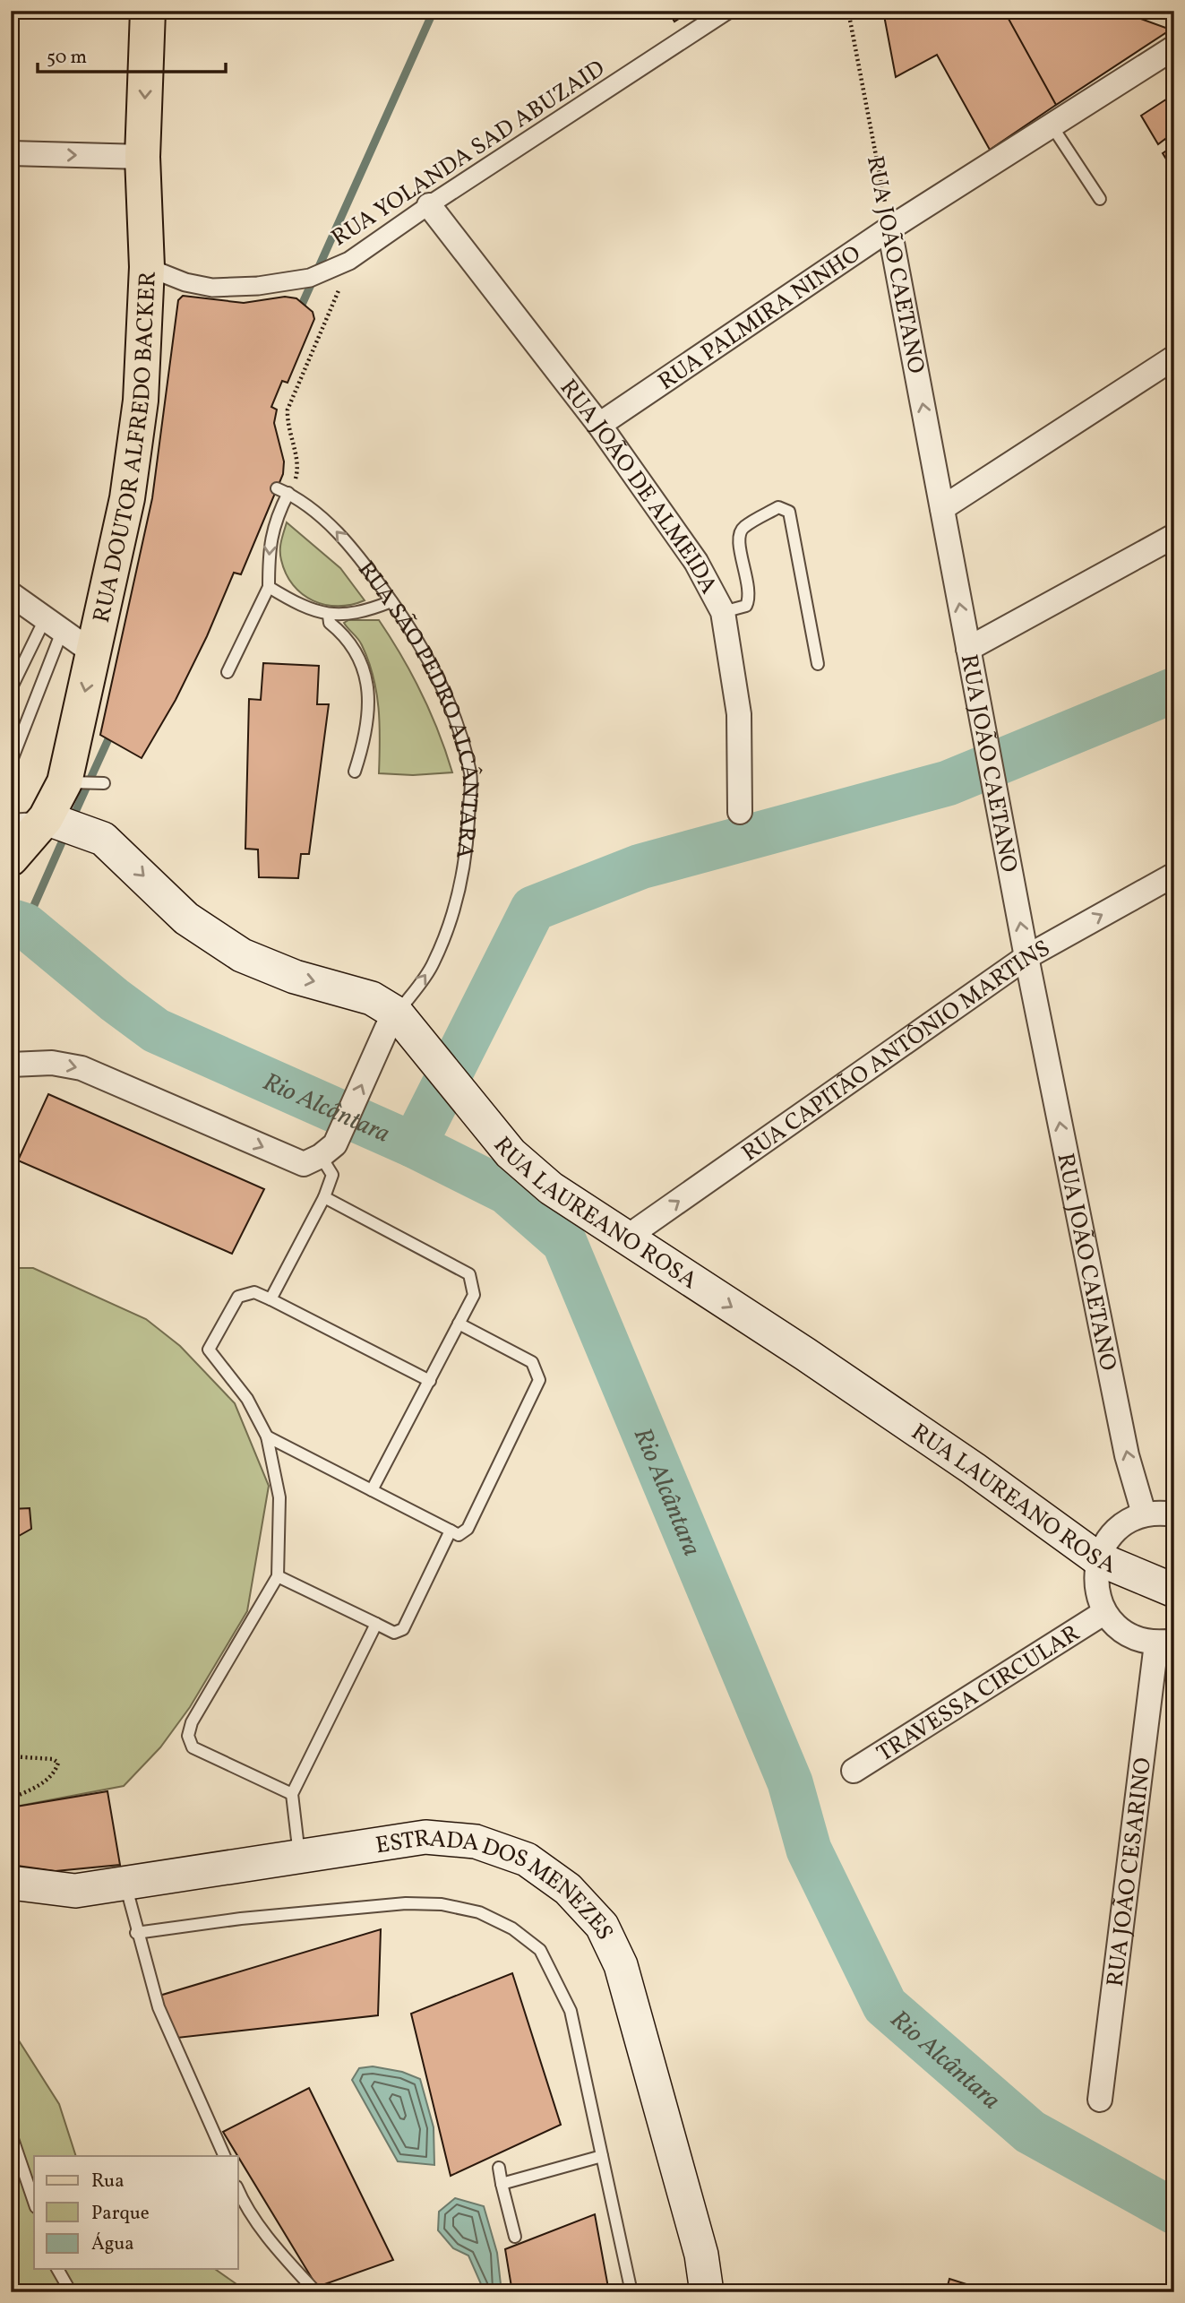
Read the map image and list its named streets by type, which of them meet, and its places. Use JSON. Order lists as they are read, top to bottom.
{
  "streets": {
    "main road": ["RUA DOUTOR ALFREDO BACKER", "RUA LAUREANO ROSA", "ESTRADA DOS MENEZES"],
    "street": [
      "RUA YOLANDA SAD ABUZAID",
      "RUA JOÃO CAETANO",
      "RUA PALMIRA NINHO",
      "RUA JOÃO DE ALMEIDA",
      "RUA SÃO PEDRO ALCÂNTARA",
      "RUA CAPITÃO ANTÔNIO MARTINS",
      "TRAVESSA CIRCULAR",
      "RUA JOÃO CESARINO"
    ]
  },
  "crossings": [
    ["RUA YOLANDA SAD ABUZAID", "RUA DOUTOR ALFREDO BACKER"],
    ["RUA YOLANDA SAD ABUZAID", "RUA JOÃO DE ALMEIDA"],
    ["RUA JOÃO CAETANO", "RUA PALMIRA NINHO"],
    ["RUA JOÃO CAETANO", "RUA CAPITÃO ANTÔNIO MARTINS"],
    ["RUA PALMIRA NINHO", "RUA JOÃO DE ALMEIDA"],
    ["RUA DOUTOR ALFREDO BACKER", "RUA LAUREANO ROSA"],
    ["RUA SÃO PEDRO ALCÂNTARA", "RUA LAUREANO ROSA"],
    ["RUA CAPITÃO ANTÔNIO MARTINS", "RUA LAUREANO ROSA"]
  ],
  "one_way": ["RUA JOÃO CAETANO", "RUA CAPITÃO ANTÔNIO MARTINS", "RUA LAUREANO ROSA"],
  "water": ["Rio Alcântara"],
  "legend": ["Rua", "Parque", "Água"],
  "scale_bar": "50 m"
}
